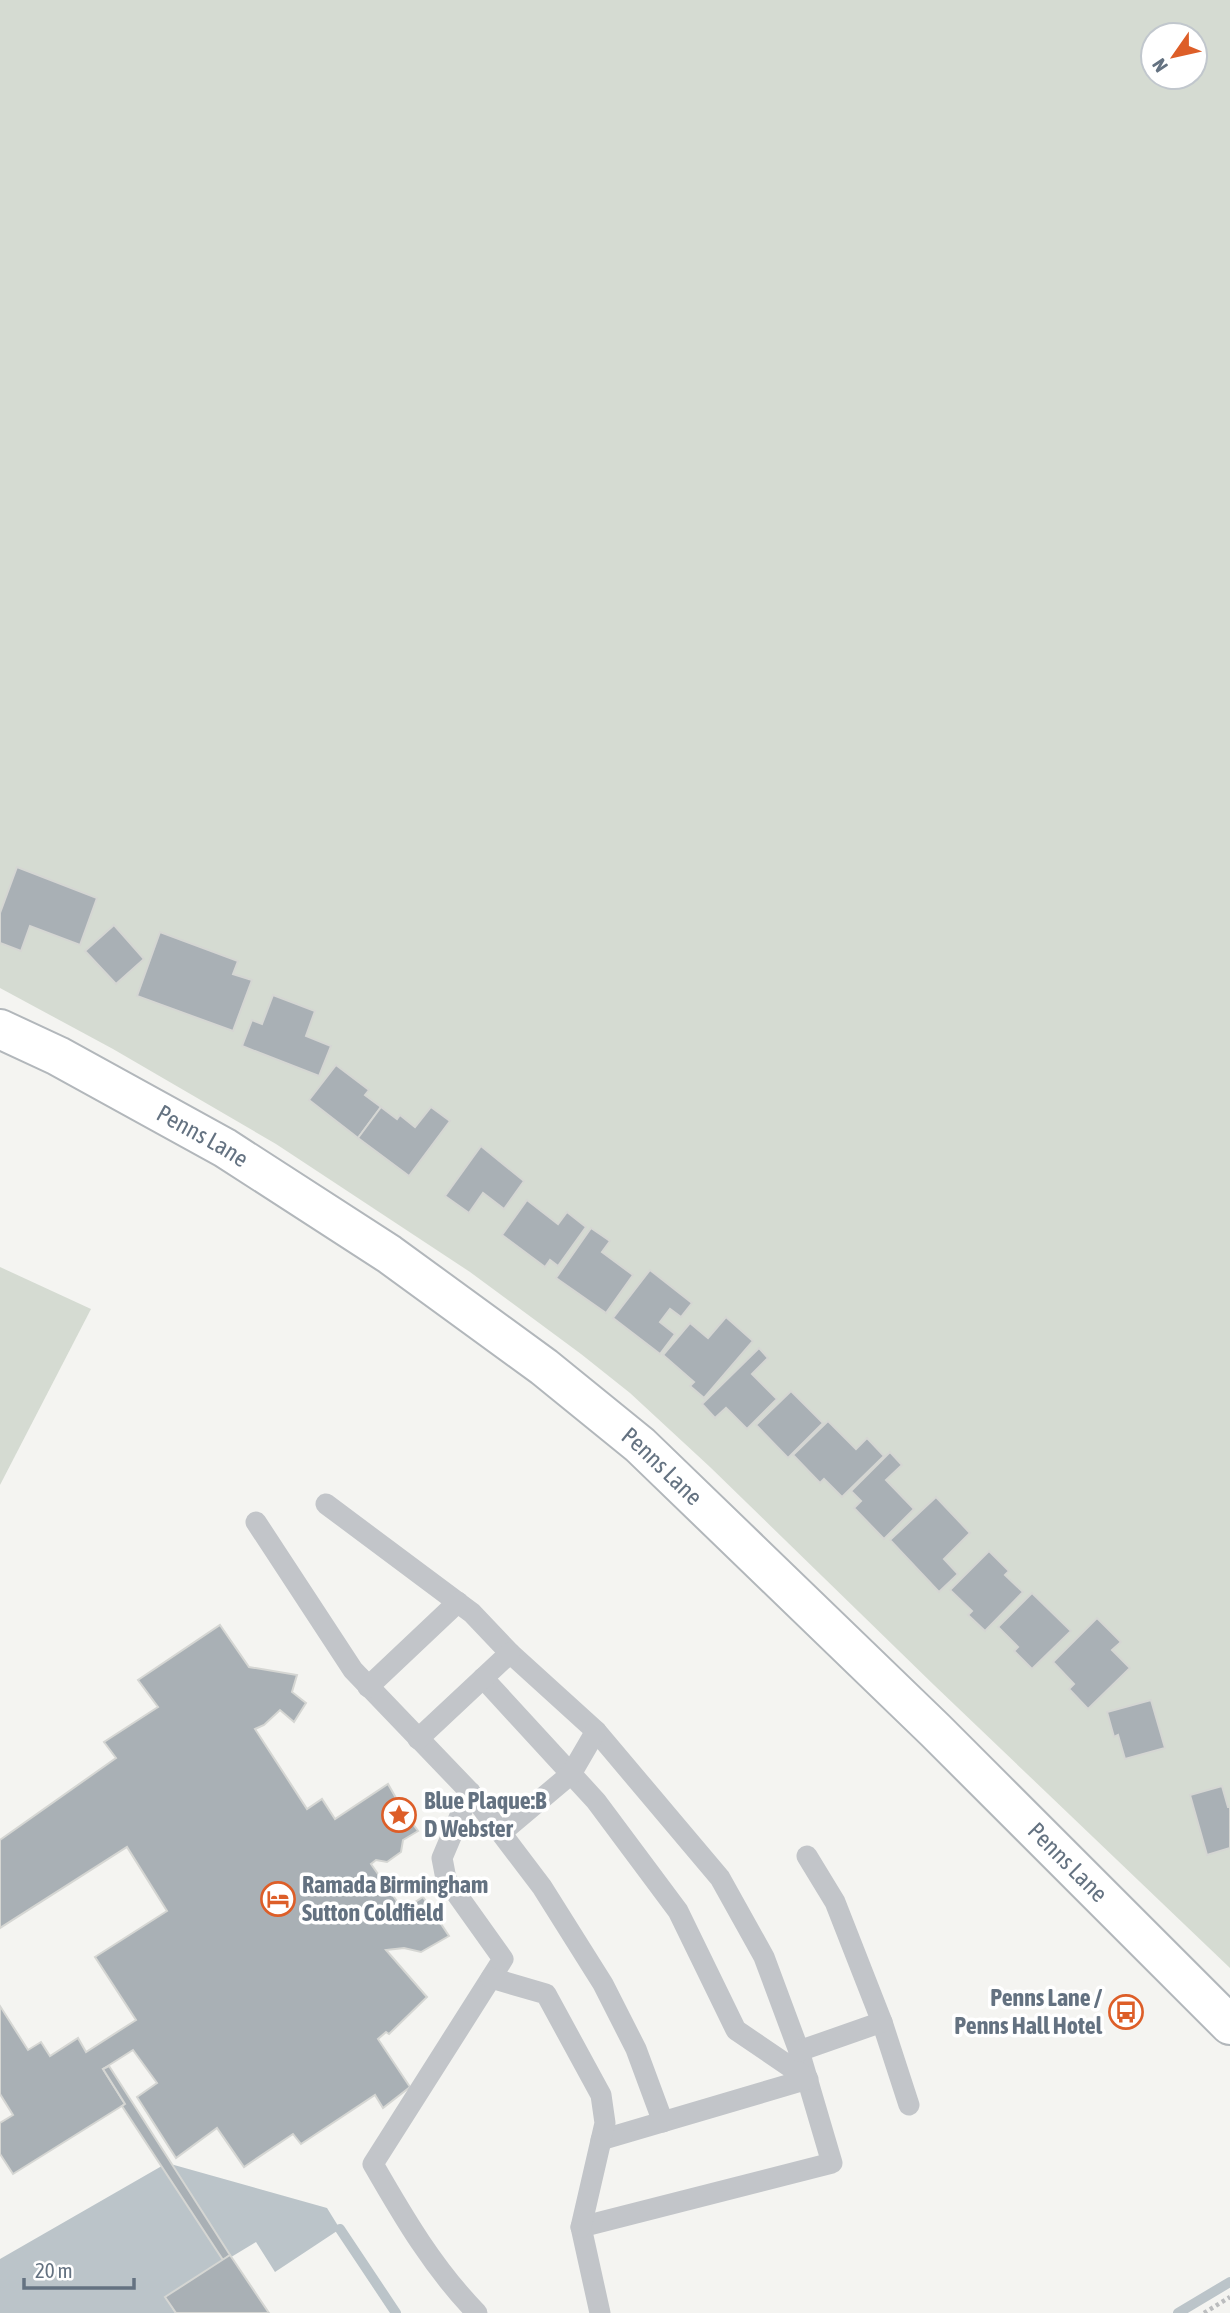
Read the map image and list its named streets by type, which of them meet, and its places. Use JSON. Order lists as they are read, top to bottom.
{
  "streets": {
    "main road": ["Penns Lane"]
  },
  "places": {
    "place": ["Blue Plaque:B D Webster"],
    "hotel": ["Ramada Birmingham Sutton Coldfield"],
    "bus stop": ["Penns Lane / Penns Hall Hotel"]
  },
  "scale_bar": "20 m",
  "north": "bottom left"
}
